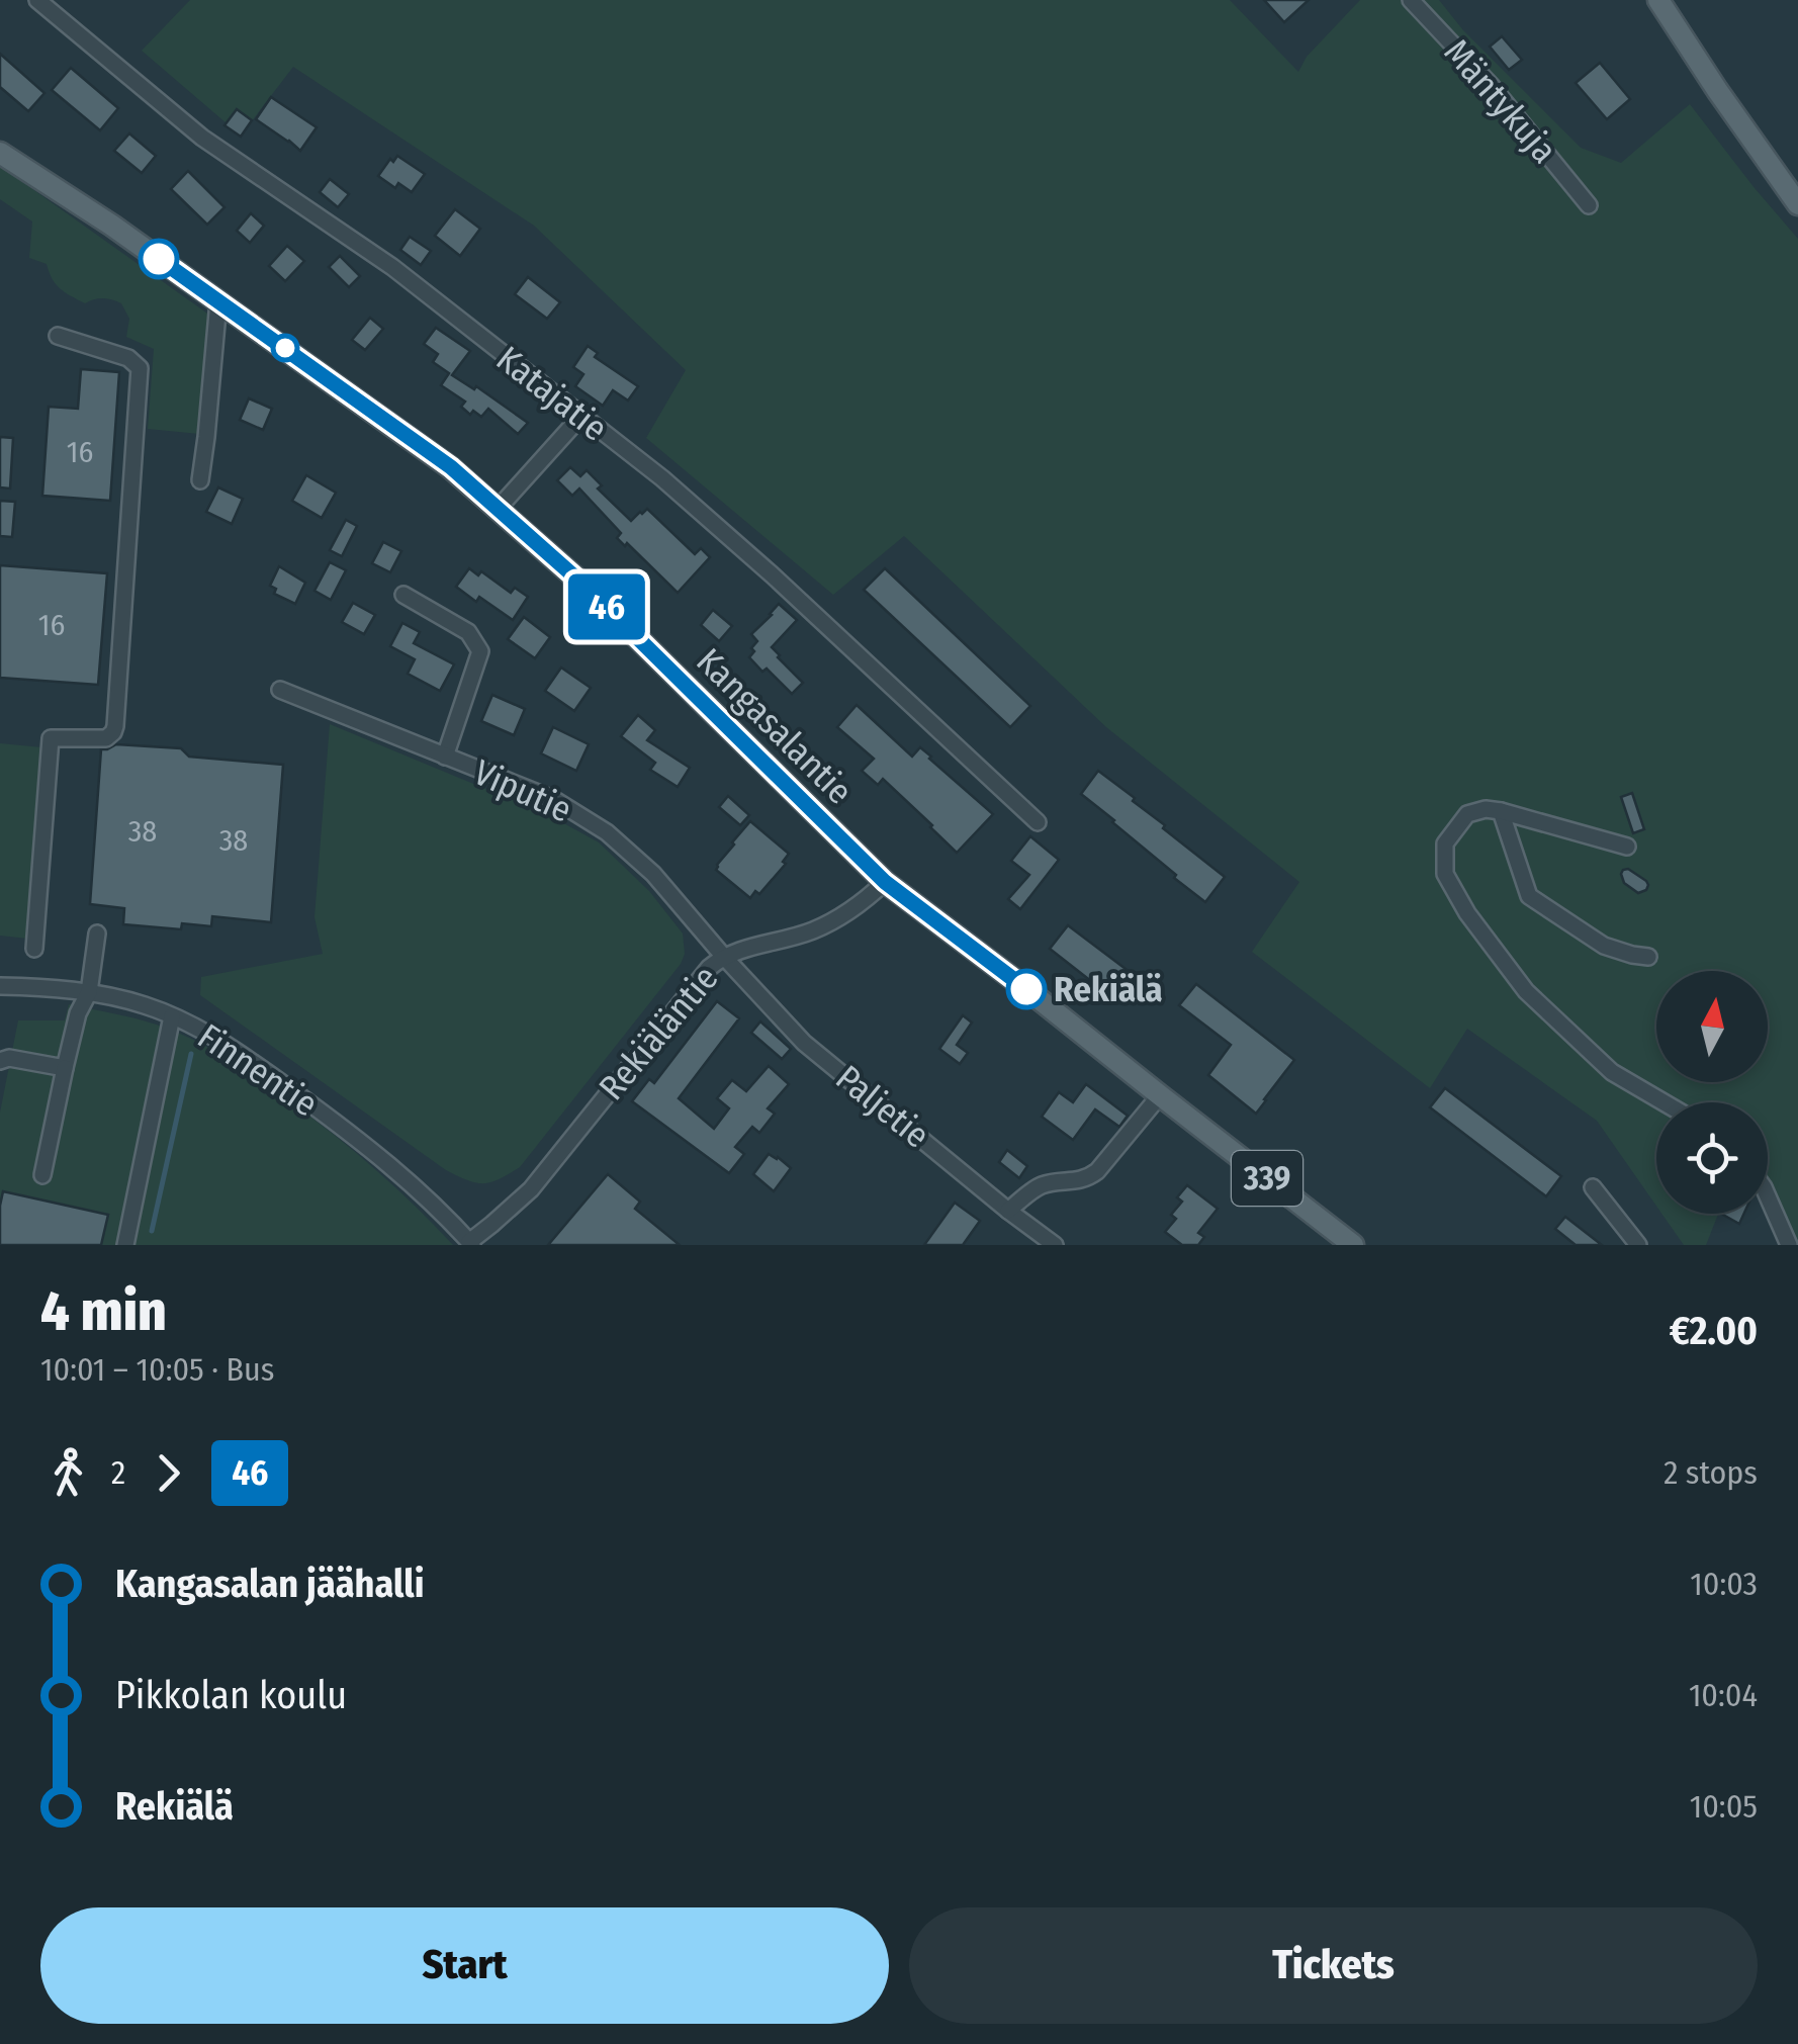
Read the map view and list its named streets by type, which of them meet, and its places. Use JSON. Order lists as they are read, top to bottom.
{
  "streets": {
    "main road": ["Kangasalantie", "339"],
    "street": [
      "Mäntykuja",
      "Katajatie",
      "Viputie",
      "Rekiäläntie",
      "Finnentie",
      "Paljetie"
    ]
  },
  "crossings": [
    ["Kangasalantie", "Rekiäläntie"],
    ["Viputie", "Rekiäläntie"],
    ["Viputie", "Paljetie"],
    ["Rekiäläntie", "Finnentie"],
    ["Rekiäläntie", "Paljetie"]
  ],
  "places": ["Rekiälä"],
  "lines": ["bus line 46"],
  "house_numbers": [
    "16",
    "16",
    "38",
    "38"
  ],
  "north": "top",
  "page": {
    "on_map": "46",
    "heading": ["4 min", "10:01 – 10:05 · Bus", "€2.00"],
    "legs": ["2", "46", "2 stops"],
    "list": [
      {
        "name": "Kangasalan jäähalli",
        "value": "10:03"
      },
      {
        "name": "Pikkolan koulu",
        "value": "10:04"
      },
      {
        "name": "Rekiälä",
        "value": "10:05"
      }
    ],
    "buttons": ["Start", "Tickets"]
  }
}
